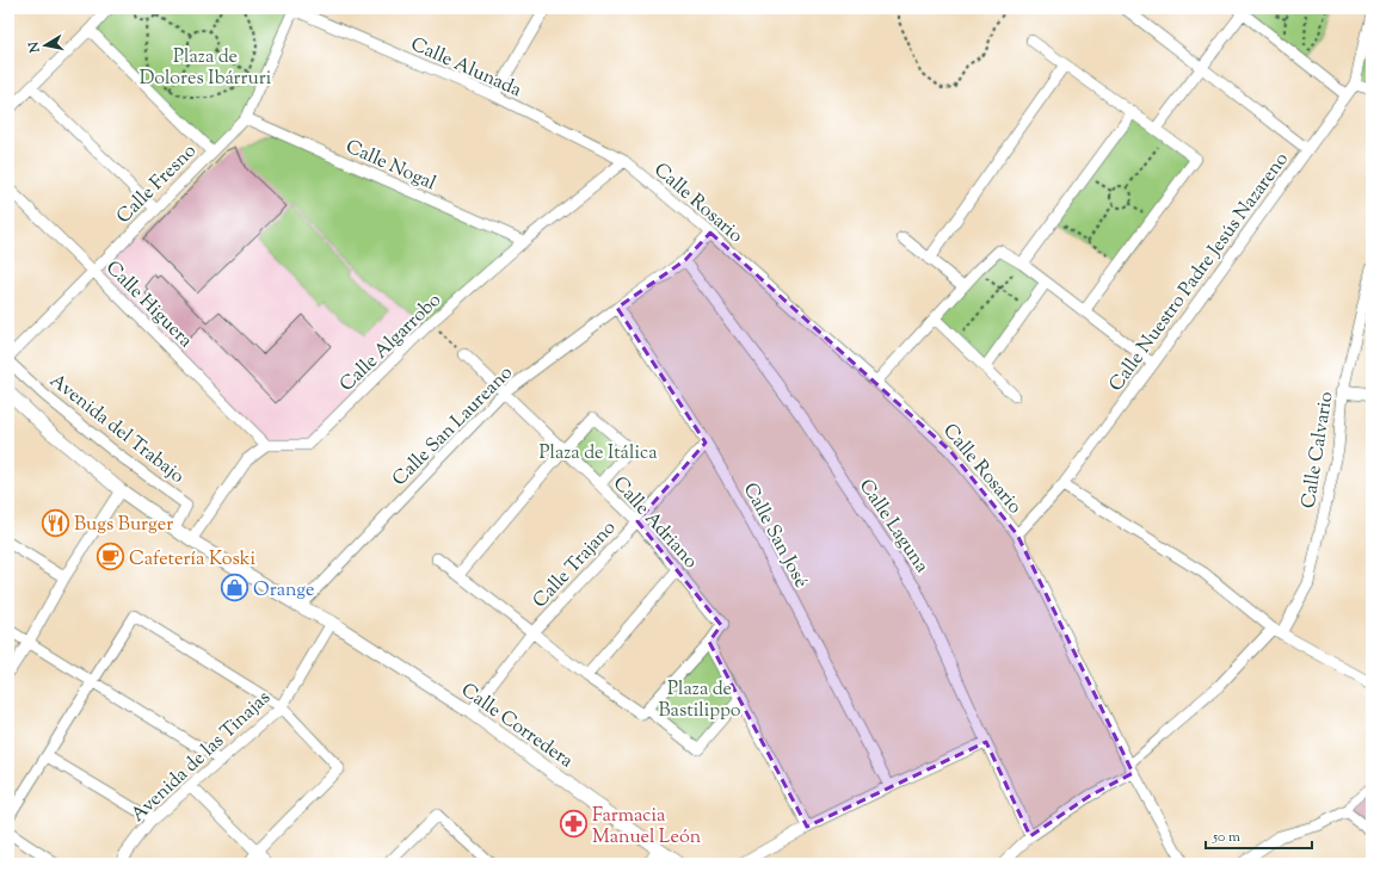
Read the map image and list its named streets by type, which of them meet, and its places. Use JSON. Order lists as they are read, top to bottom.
{
  "streets": {
    "street": [
      "Calle Alunada",
      "Calle Nogal",
      "Calle Fresno",
      "Calle Rosario",
      "Calle Nuestro Padre Jesús Nazareno",
      "Calle Higuera",
      "Calle Algarrobo",
      "Calle San Laureano",
      "Avenida del Trabajo",
      "Calle Calvario",
      "Calle Adriano",
      "Calle Laguna",
      "Calle San José",
      "Calle Trajano",
      "Calle Corredera",
      "Avenida de las Tinajas"
    ]
  },
  "crossings": [
    ["Calle Alunada", "Calle Fresno"],
    ["Calle Alunada", "Calle Rosario"],
    ["Calle Alunada", "Calle Algarrobo"],
    ["Calle Nogal", "Calle Fresno"],
    ["Calle Nogal", "Calle Algarrobo"],
    ["Calle Fresno", "Calle Higuera"],
    ["Calle Rosario", "Calle Nuestro Padre Jesús Nazareno"],
    ["Calle Rosario", "Calle Algarrobo"],
    ["Calle Rosario", "Calle San Laureano"],
    ["Calle Higuera", "Calle Algarrobo"],
    ["Calle San Laureano", "Calle Adriano"],
    ["Calle San Laureano", "Calle Laguna"],
    ["Calle San Laureano", "Calle San José"],
    ["Calle Adriano", "Calle Trajano"],
    ["Calle San José", "Calle Trajano"],
    ["Calle Trajano", "Calle Corredera"],
    ["Calle Corredera", "Avenida de las Tinajas"]
  ],
  "parks": ["Plaza de Dolores Ibárruri", "Plaza de Itálica", "Plaza de Bastilippo"],
  "places": {
    "restaurant": ["Bugs Burger"],
    "cafe": ["Cafetería Koski"],
    "shop": ["Orange"],
    "pharmacy": ["Farmacia Manuel León"]
  },
  "scale_bar": "50 m",
  "north": "left"
}
